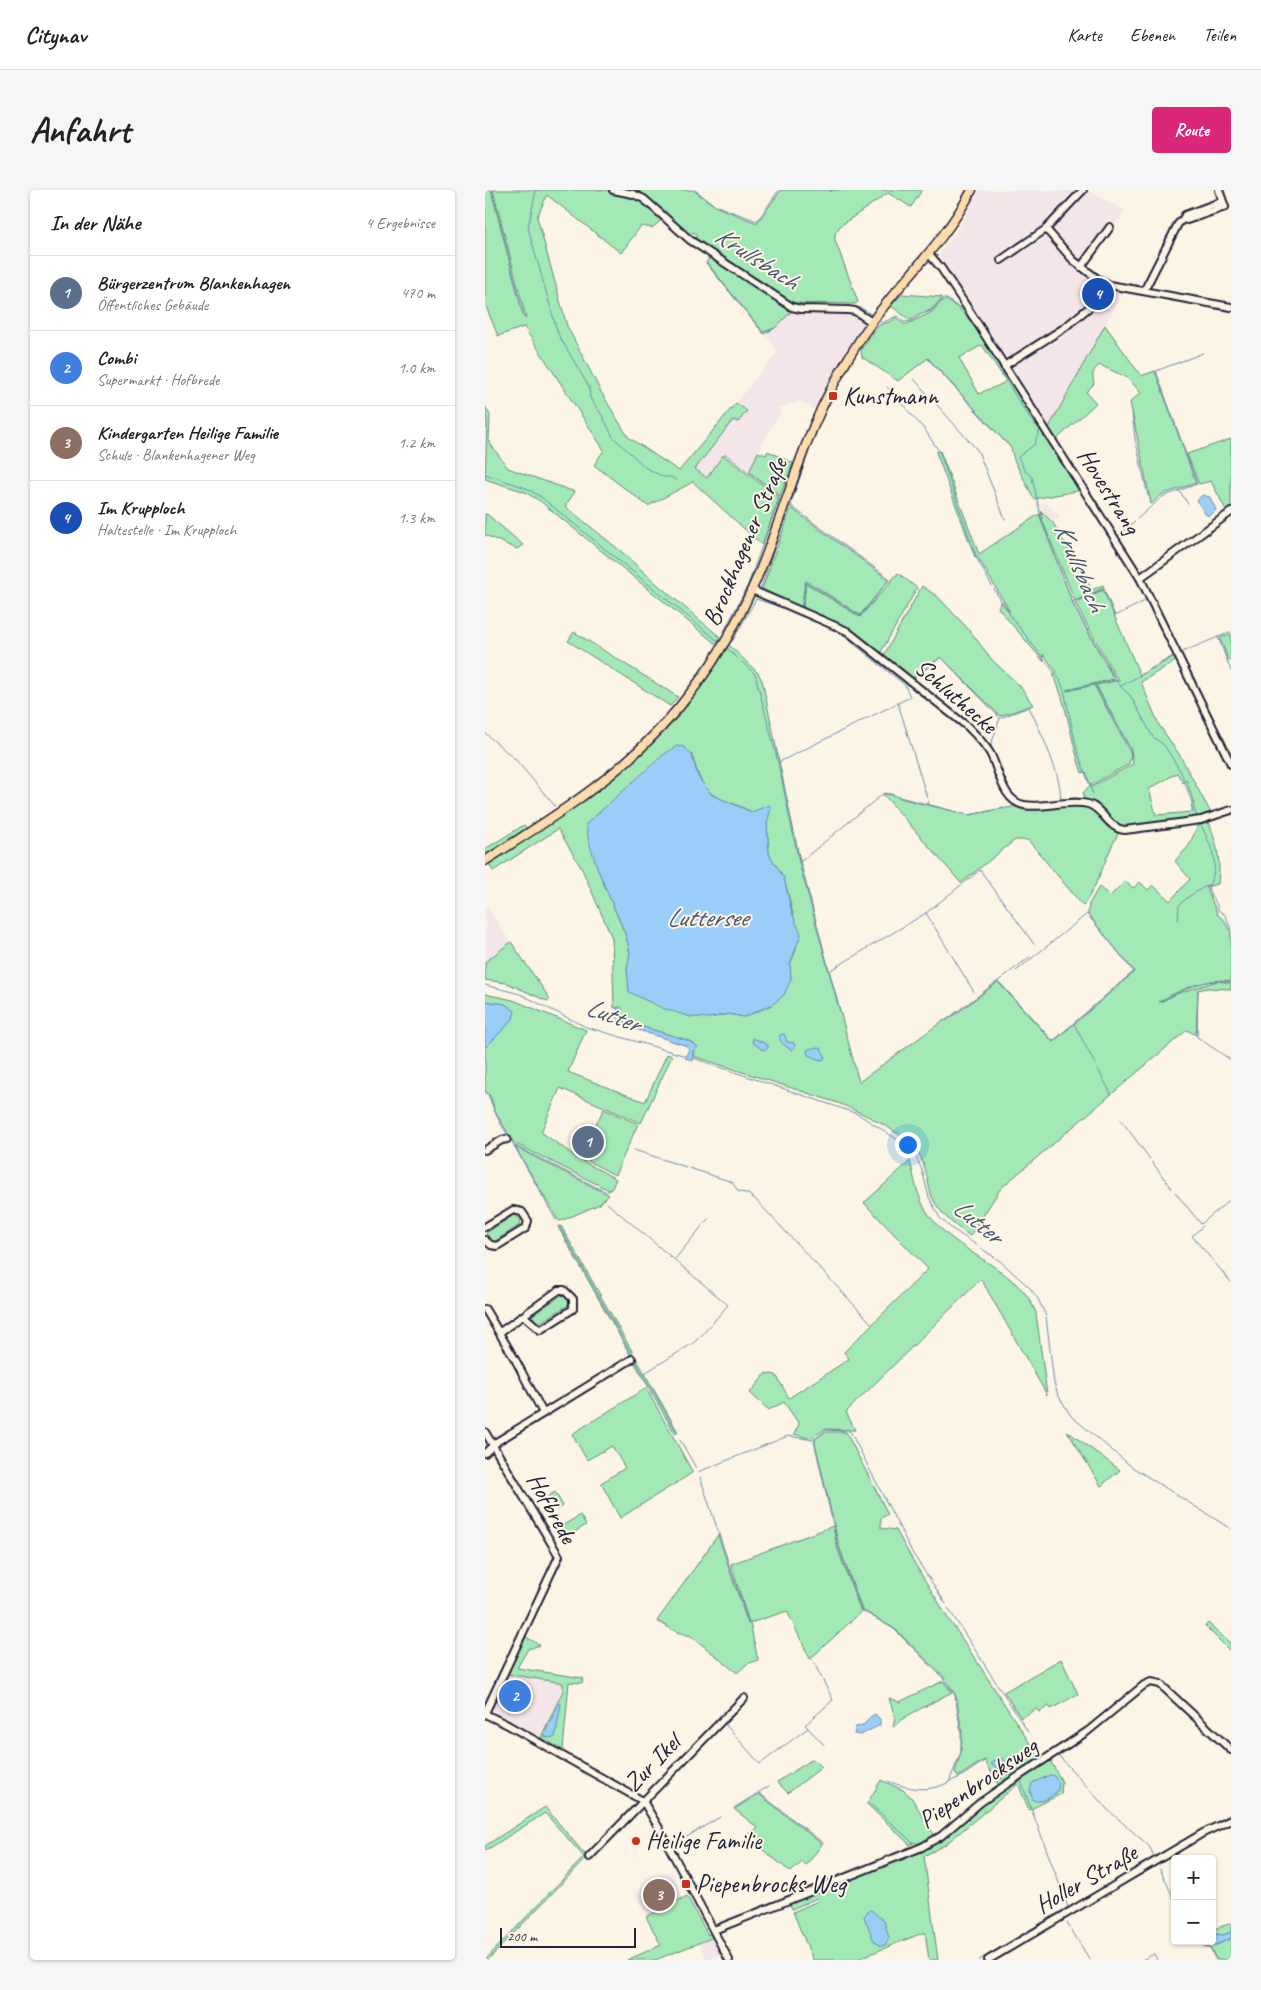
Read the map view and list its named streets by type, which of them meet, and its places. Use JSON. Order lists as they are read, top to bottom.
{
  "streets": {
    "main road": ["Brockhagener Straße"],
    "street": [
      "Hovestrang",
      "Schluthecke",
      "Hofbrede",
      "Zur Ikel",
      "Piepenbrocksweg",
      "Holler Straße"
    ]
  },
  "crossings": [
    ["Hovestrang", "Brockhagener Straße"],
    ["Brockhagener Straße", "Schluthecke"]
  ],
  "water": ["Krullsbach", "Luttersee", "Lutter"],
  "places": {
    "transit": ["Kunstmann", "Piepenbrocks Weg"],
    "other": ["Heilige Familie"]
  },
  "scale_bar": "200 m",
  "page": {
    "header": "Citynav",
    "nav": ["Karte", "Ebenen", "Teilen"],
    "buttons": "Route",
    "title": "Anfahrt",
    "heading": ["In der Nähe", "4 Ergebnisse"],
    "list": [
      {
        "mark": "1",
        "name": "Bürgerzentrum Blankenhagen",
        "note": "Öffentliches Gebäude",
        "value": "470 m"
      },
      {
        "mark": "2",
        "name": "Combi",
        "note": "Supermarkt · Hofbrede",
        "value": "1.0 km"
      },
      {
        "mark": "3",
        "name": "Kindergarten Heilige Familie",
        "note": "Schule · Blankenhagener Weg",
        "value": "1.2 km"
      },
      {
        "mark": "4",
        "name": "Im Krupploch",
        "note": "Haltestelle · Im Krupploch",
        "value": "1.3 km"
      }
    ],
    "pins": [
      "4",
      "1",
      "2",
      "3"
    ],
    "map_buttons": ["+", "−"],
    "scale": "200 m"
  }
}
